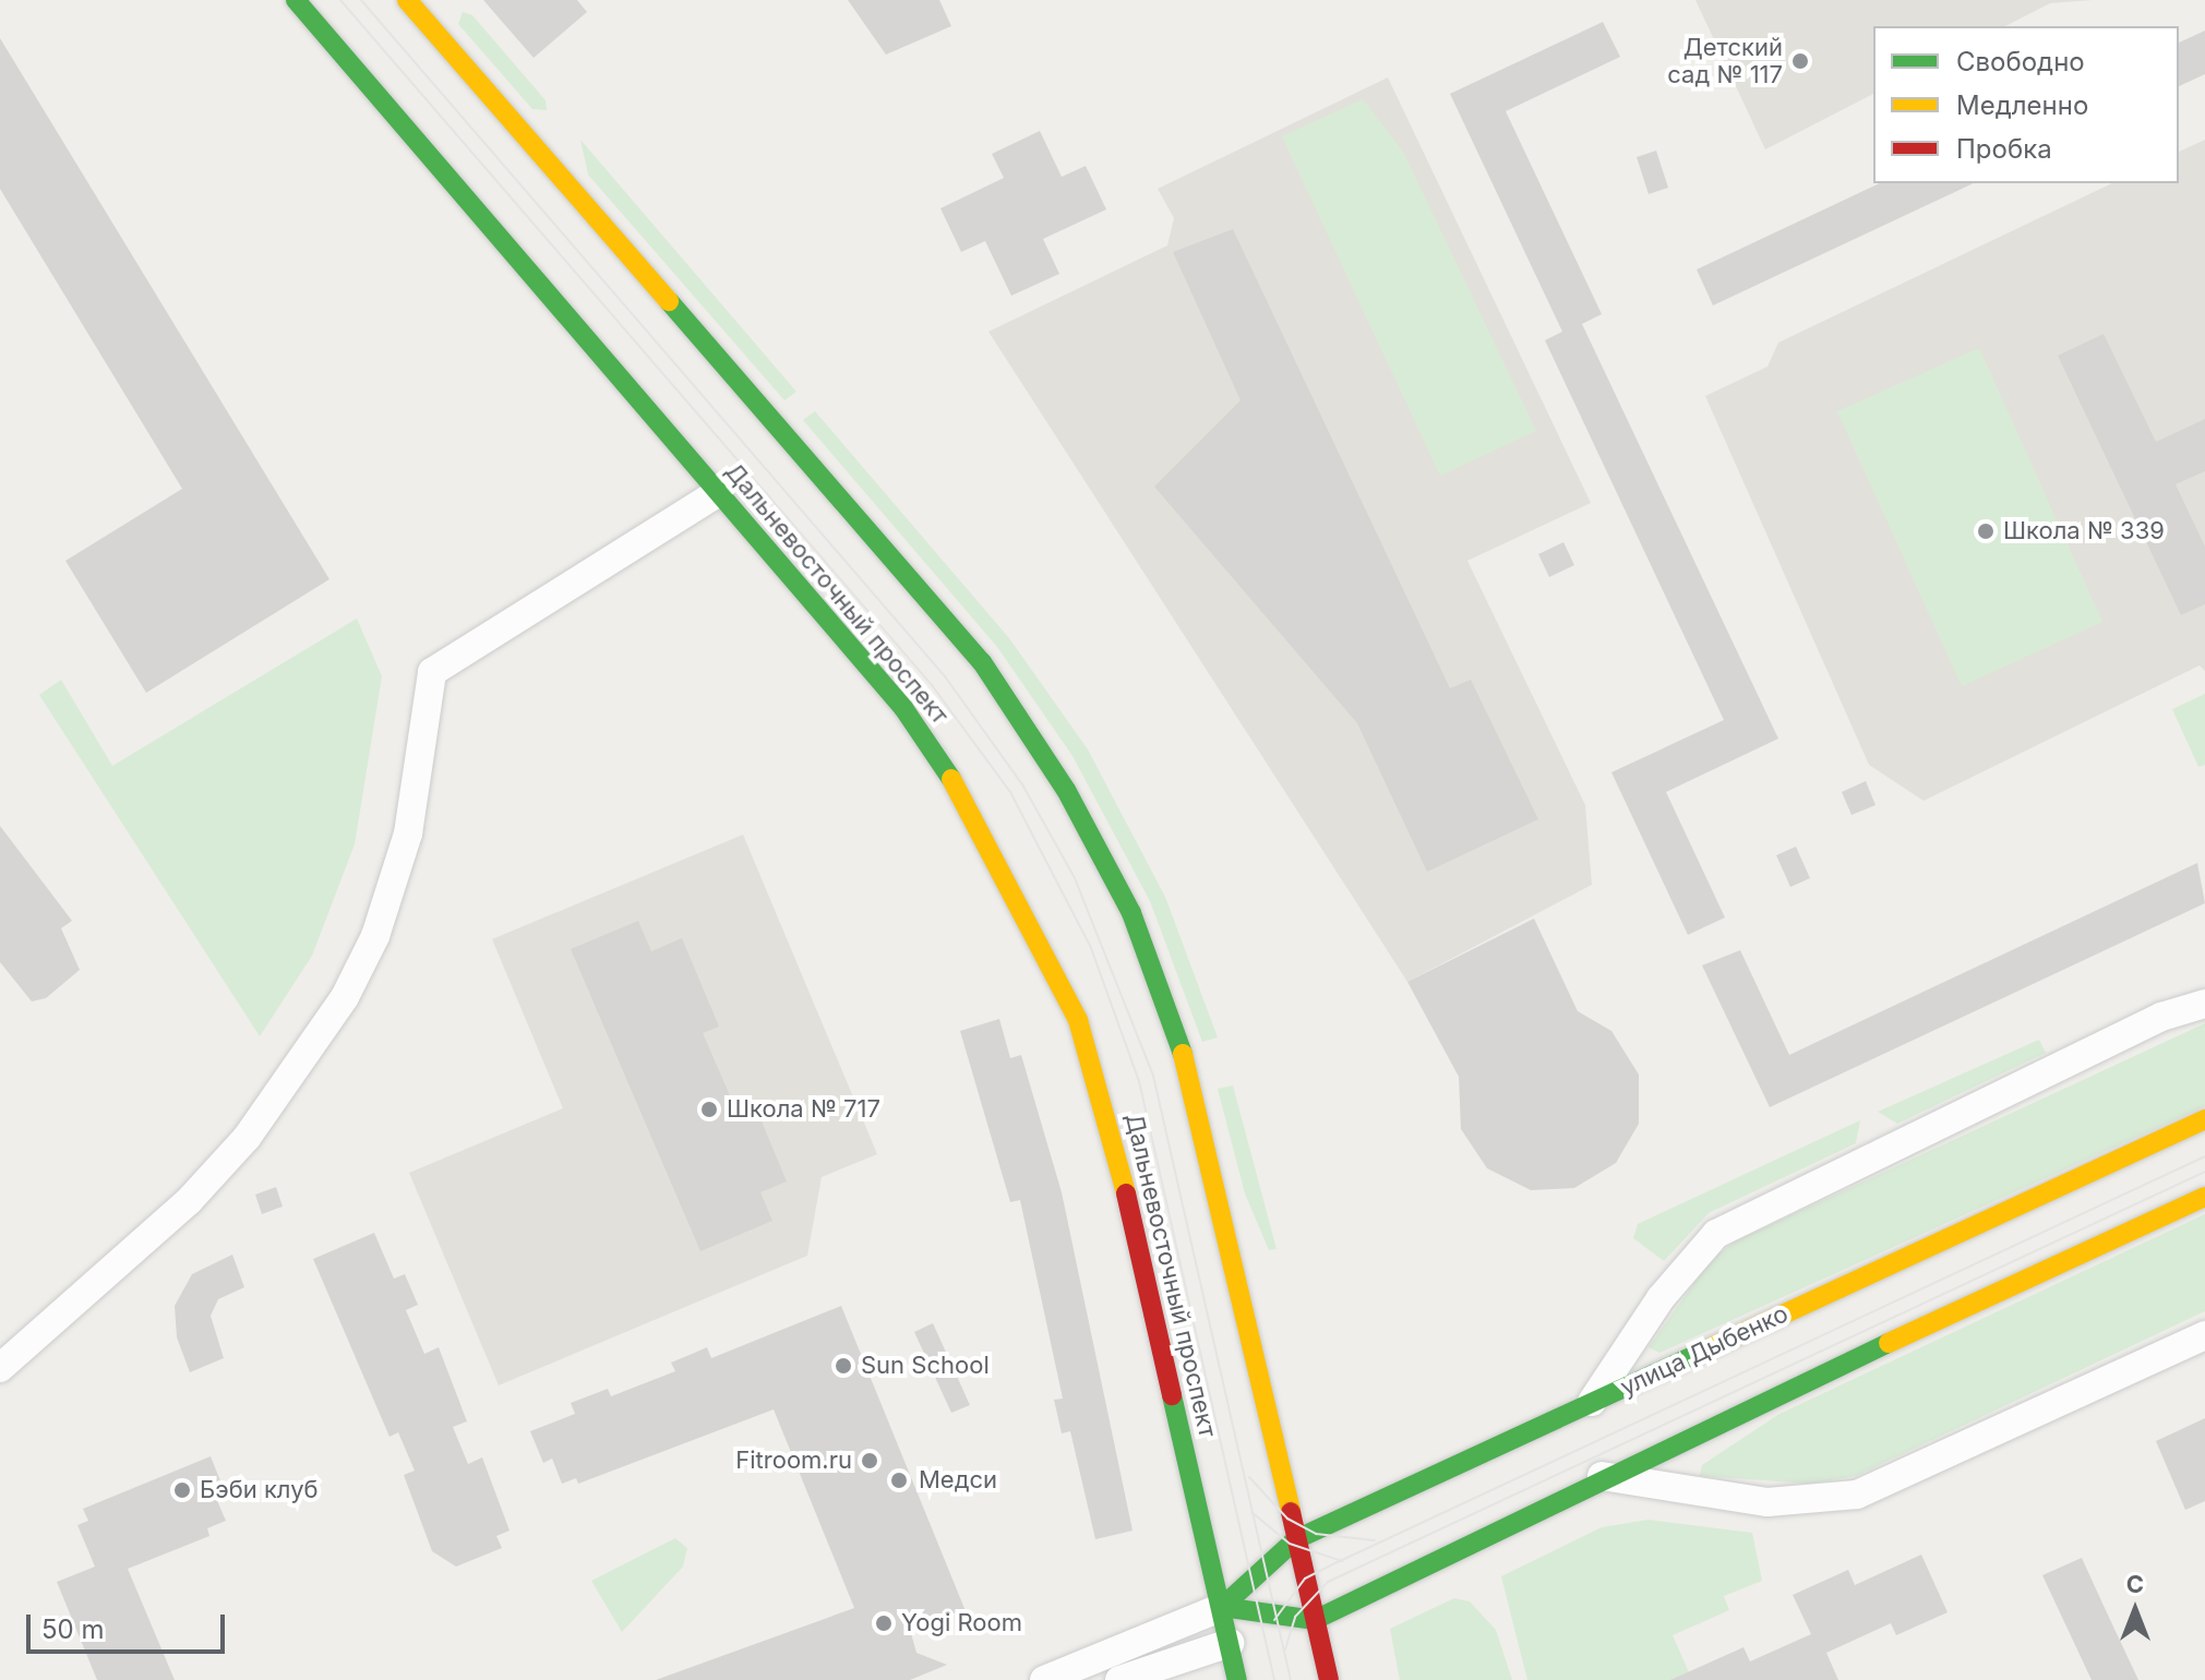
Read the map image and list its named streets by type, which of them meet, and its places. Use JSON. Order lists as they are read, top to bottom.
{
  "streets": {
    "main road": ["Дальневосточный проспект", "улица Дыбенко"]
  },
  "crossings": [
    ["Дальневосточный проспект", "улица Дыбенко"]
  ],
  "places": [
    "Детский сад № 117",
    "Школа № 339",
    "Школа № 717",
    "Sun School",
    "Fitroom.ru",
    "Медси",
    "Бэби клуб",
    "Yogi Room"
  ],
  "legend": ["Свободно", "Медленно", "Пробка"],
  "scale_bar": "50 m",
  "north": "top"
}
